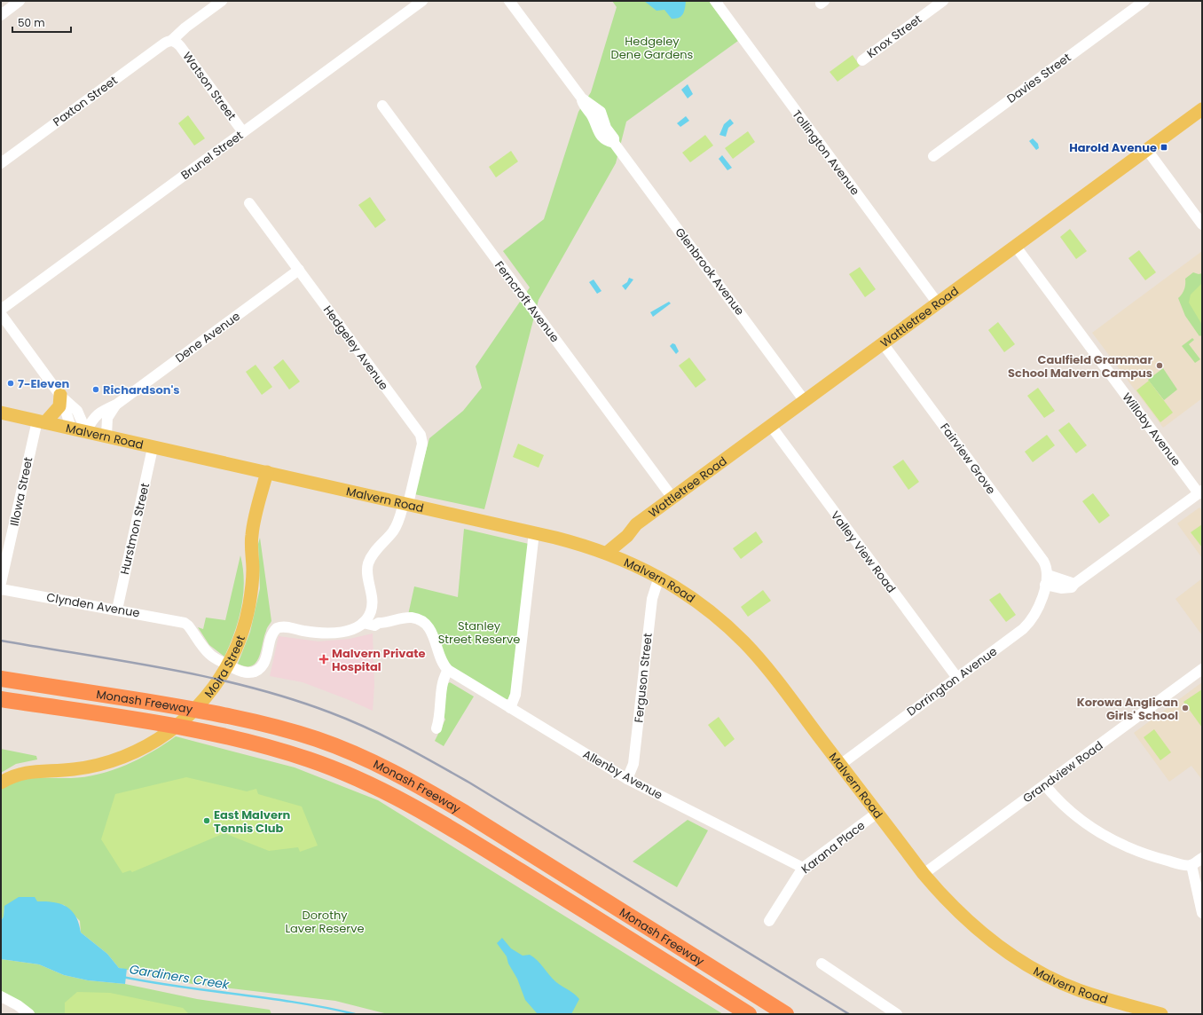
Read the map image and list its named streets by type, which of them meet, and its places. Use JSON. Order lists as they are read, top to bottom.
{
  "streets": {
    "highway": ["Monash Freeway"],
    "main road": ["Wattletree Road", "Malvern Road", "Moira Street"],
    "street": [
      "Knox Street",
      "Davies Street",
      "Watson Street",
      "Paxton Street",
      "Tollington Avenue",
      "Brunel Street",
      "Glenbrook Avenue",
      "Ferncroft Avenue",
      "Dene Avenue",
      "Hedgeley Avenue",
      "Willoby Avenue",
      "Fairview Grove",
      "Illowa Street",
      "Hurstmon Street",
      "Valley View Road",
      "Clynden Avenue",
      "Ferguson Street",
      "Dorrington Avenue",
      "Grandview Road",
      "Allenby Avenue",
      "Karana Place"
    ]
  },
  "crossings": [
    ["Watson Street", "Paxton Street"],
    ["Watson Street", "Brunel Street"],
    ["Tollington Avenue", "Wattletree Road"],
    ["Glenbrook Avenue", "Wattletree Road"],
    ["Ferncroft Avenue", "Wattletree Road"],
    ["Wattletree Road", "Willoby Avenue"],
    ["Wattletree Road", "Malvern Road"],
    ["Wattletree Road", "Fairview Grove"],
    ["Wattletree Road", "Valley View Road"],
    ["Dene Avenue", "Hedgeley Avenue"],
    ["Dene Avenue", "Malvern Road"],
    ["Hedgeley Avenue", "Malvern Road"],
    ["Malvern Road", "Illowa Street"],
    ["Malvern Road", "Hurstmon Street"],
    ["Malvern Road", "Moira Street"],
    ["Malvern Road", "Ferguson Street"],
    ["Malvern Road", "Dorrington Avenue"],
    ["Malvern Road", "Grandview Road"],
    ["Malvern Road", "Karana Place"],
    ["Fairview Grove", "Dorrington Avenue"],
    ["Hurstmon Street", "Clynden Avenue"],
    ["Valley View Road", "Dorrington Avenue"],
    ["Clynden Avenue", "Allenby Avenue"],
    ["Ferguson Street", "Allenby Avenue"],
    ["Allenby Avenue", "Karana Place"]
  ],
  "water": ["Gardiners Creek"],
  "parks": ["Hedgeley Dene Gardens", "Stanley Street Reserve", "Dorothy Laver Reserve"],
  "places": {
    "transit": ["Harold Avenue"],
    "other": [
      "Caulfield Grammar School Malvern Campus",
      "7-Eleven",
      "Richardson's",
      "Korowa Anglican Girls' School",
      "East Malvern Tennis Club"
    ],
    "health": ["Malvern Private Hospital"]
  },
  "scale_bar": "50 m"
}
